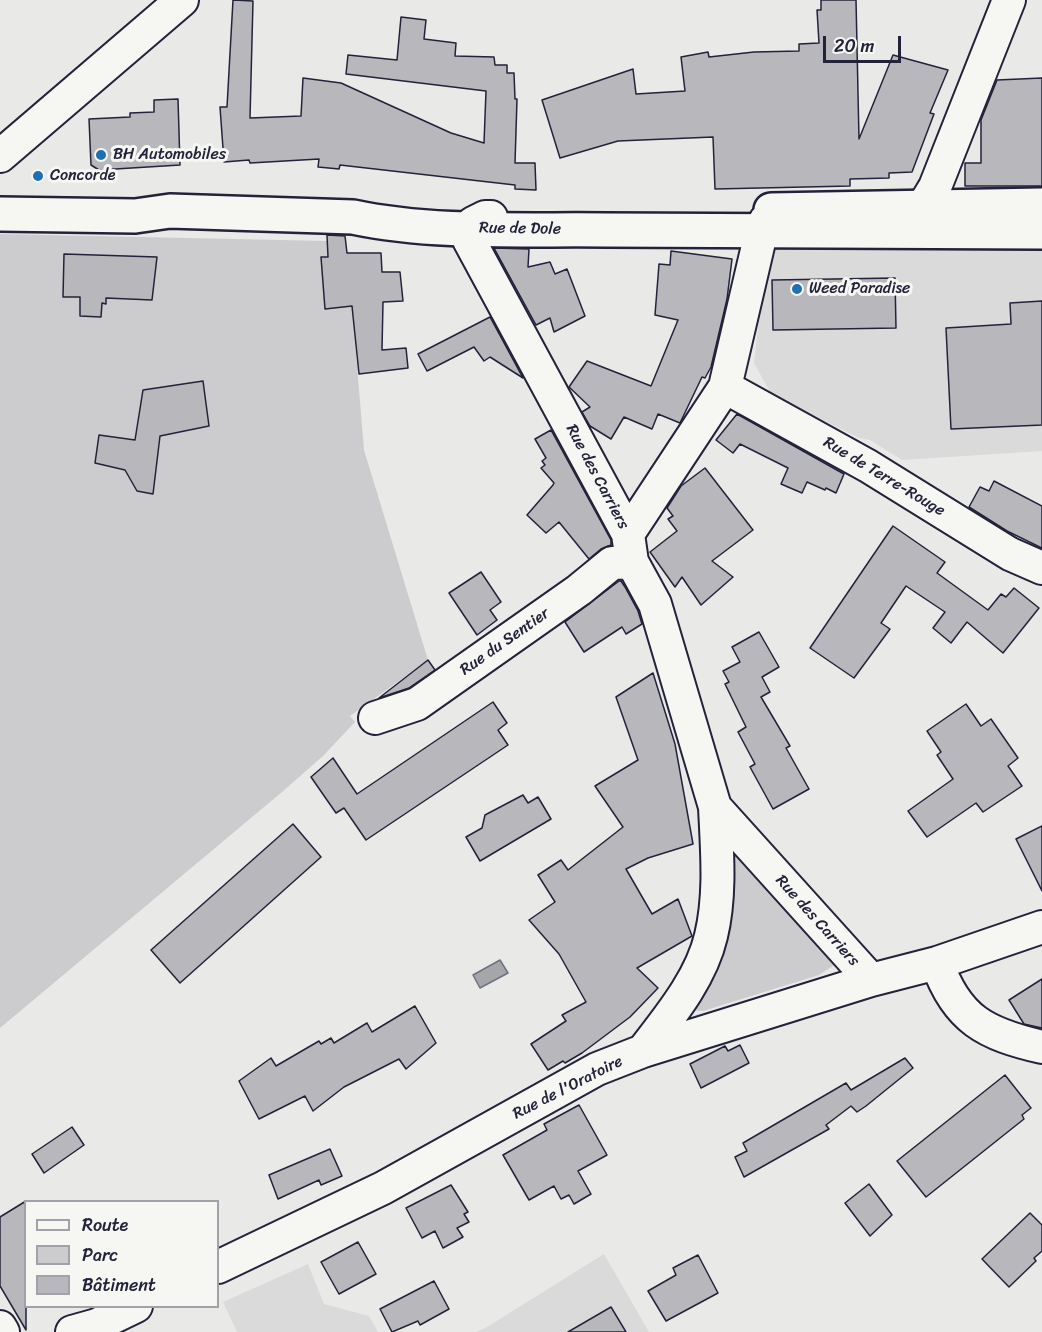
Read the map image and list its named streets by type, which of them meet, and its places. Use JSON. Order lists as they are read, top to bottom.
{
  "streets": {
    "main road": ["Rue de Dole"],
    "street": [
      "Rue des Carriers",
      "Rue de Terre-Rouge",
      "Rue du Sentier",
      "Rue de l'Oratoire"
    ]
  },
  "crossings": [
    ["Rue de Dole", "Rue des Carriers"],
    ["Rue des Carriers", "Rue du Sentier"],
    ["Rue des Carriers", "Rue de l'Oratoire"]
  ],
  "places": ["BH Automobiles", "Concorde", "Weed Paradise"],
  "legend": ["Route", "Parc", "Bâtiment"],
  "scale_bar": "20 m"
}
